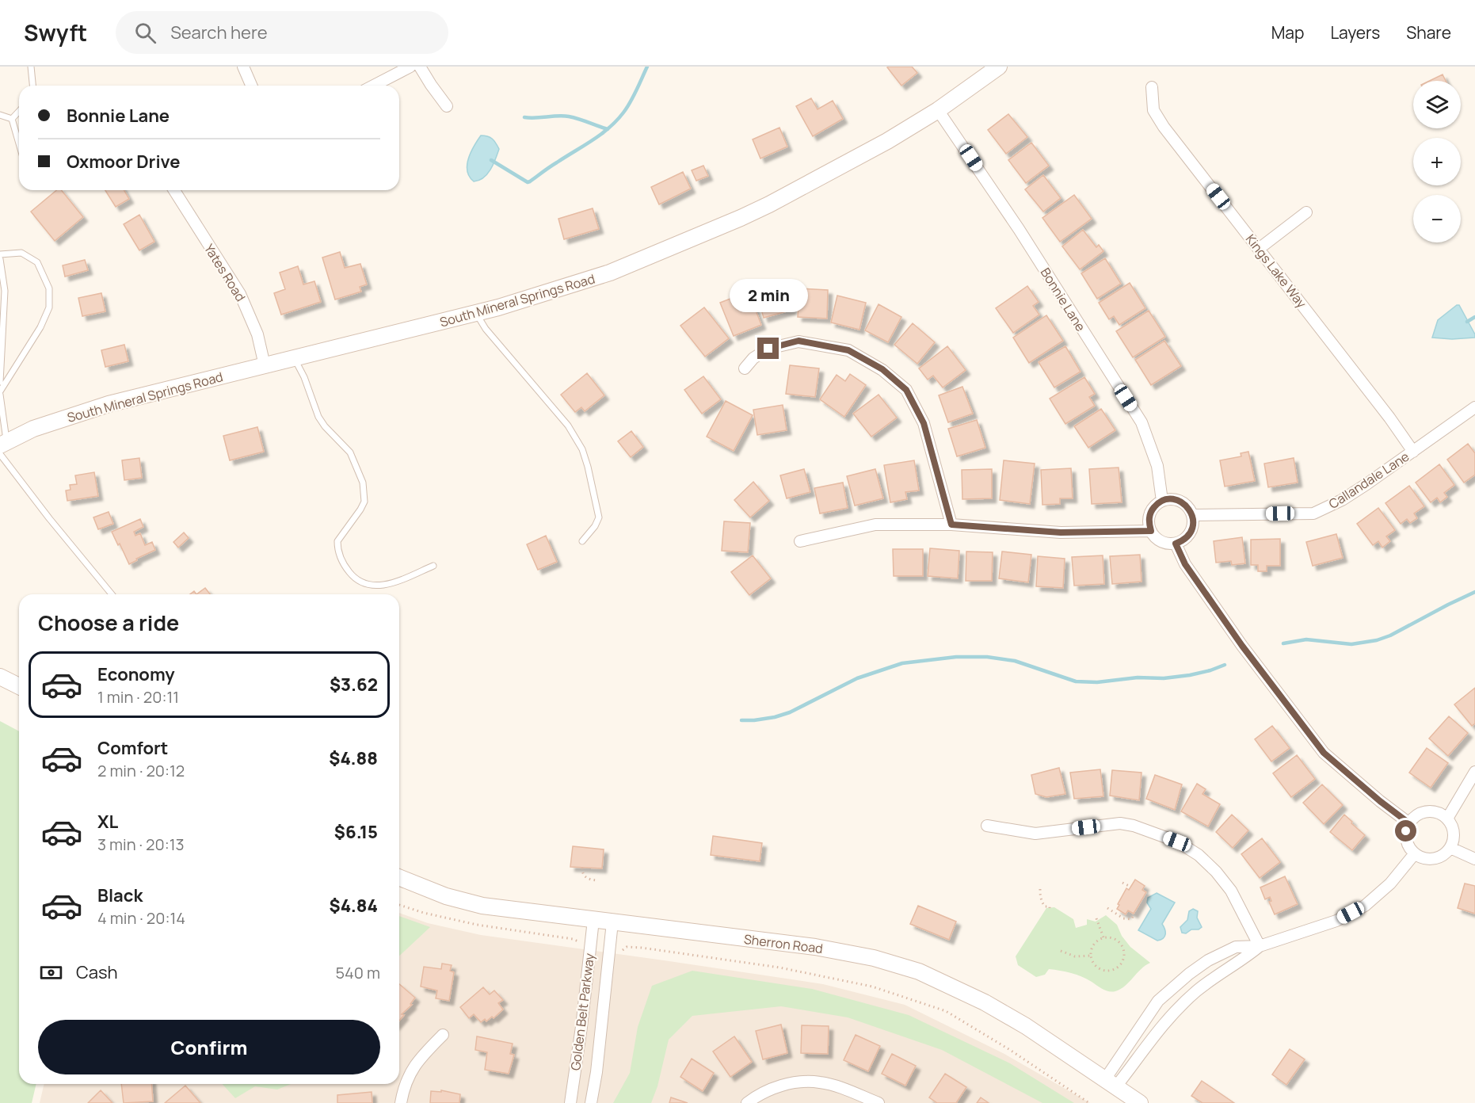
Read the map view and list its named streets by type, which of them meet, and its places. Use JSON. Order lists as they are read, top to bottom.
{
  "streets": {
    "street": [
      "Kings Lake Way",
      "Yates Road",
      "Bonnie Lane",
      "South Mineral Springs Road",
      "Callandale Lane",
      "Sherron Road",
      "Golden Belt Parkway"
    ]
  },
  "crossings": [
    ["Kings Lake Way", "Callandale Lane"],
    ["Yates Road", "South Mineral Springs Road"],
    ["Bonnie Lane", "South Mineral Springs Road"],
    ["Bonnie Lane", "Callandale Lane"],
    ["Sherron Road", "Golden Belt Parkway"]
  ],
  "page": {
    "header": "Swyft",
    "search": "Search here",
    "nav": ["Map", "Layers", "Share"],
    "map_buttons": ["+", "−"],
    "banner": ["Bonnie Lane", "Oxmoor Drive"],
    "bubble": "2 min",
    "heading": "Choose a ride",
    "list": [
      {
        "name": "Economy",
        "note": "1 min · 20:11",
        "value": "$3.62"
      },
      {
        "name": "Comfort",
        "note": "2 min · 20:12",
        "value": "$4.88"
      },
      {
        "name": "XL",
        "note": "3 min · 20:13",
        "value": "$6.15"
      },
      {
        "name": "Black",
        "note": "4 min · 20:14",
        "value": "$4.84"
      }
    ],
    "pay": ["Cash", "540 m"],
    "buttons": "Confirm"
  }
}
